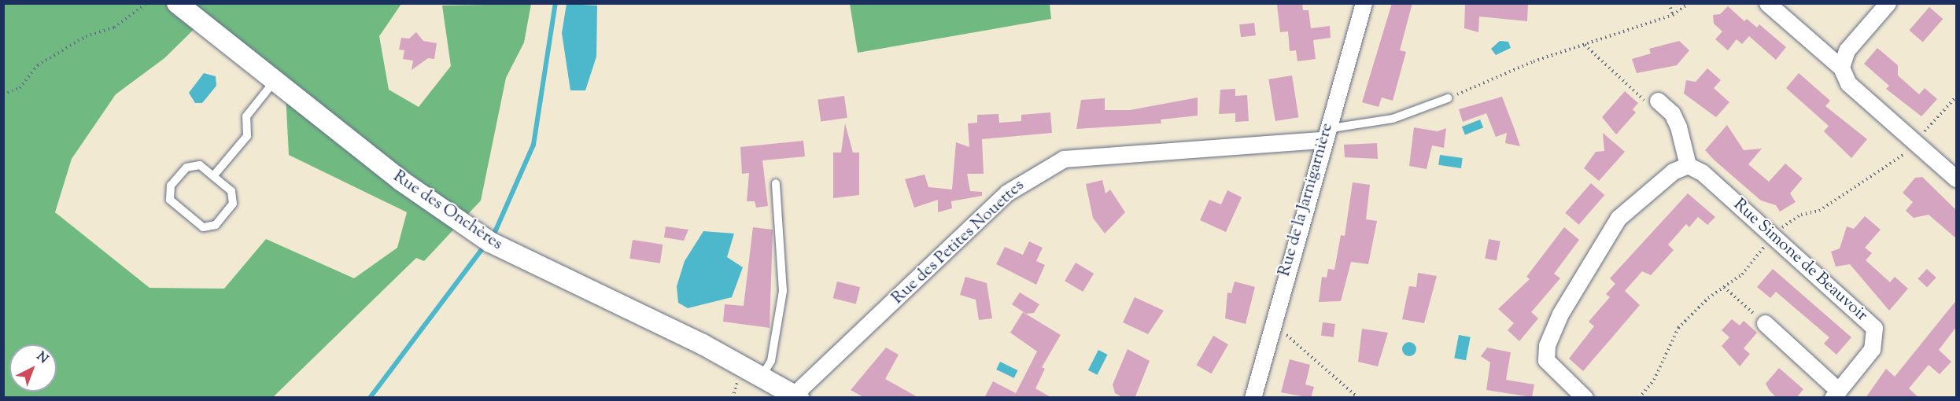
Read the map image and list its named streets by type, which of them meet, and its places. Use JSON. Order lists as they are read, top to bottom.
{
  "streets": {
    "street": [
      "Rue de la Jarnigarnière",
      "Rue des Onchères",
      "Rue des Petites Nouettes",
      "Rue Simone de Beauvoir"
    ]
  },
  "crossings": [
    ["Rue de la Jarnigarnière", "Rue des Petites Nouettes"],
    ["Rue des Onchères", "Rue des Petites Nouettes"]
  ],
  "north": "top right"
}
